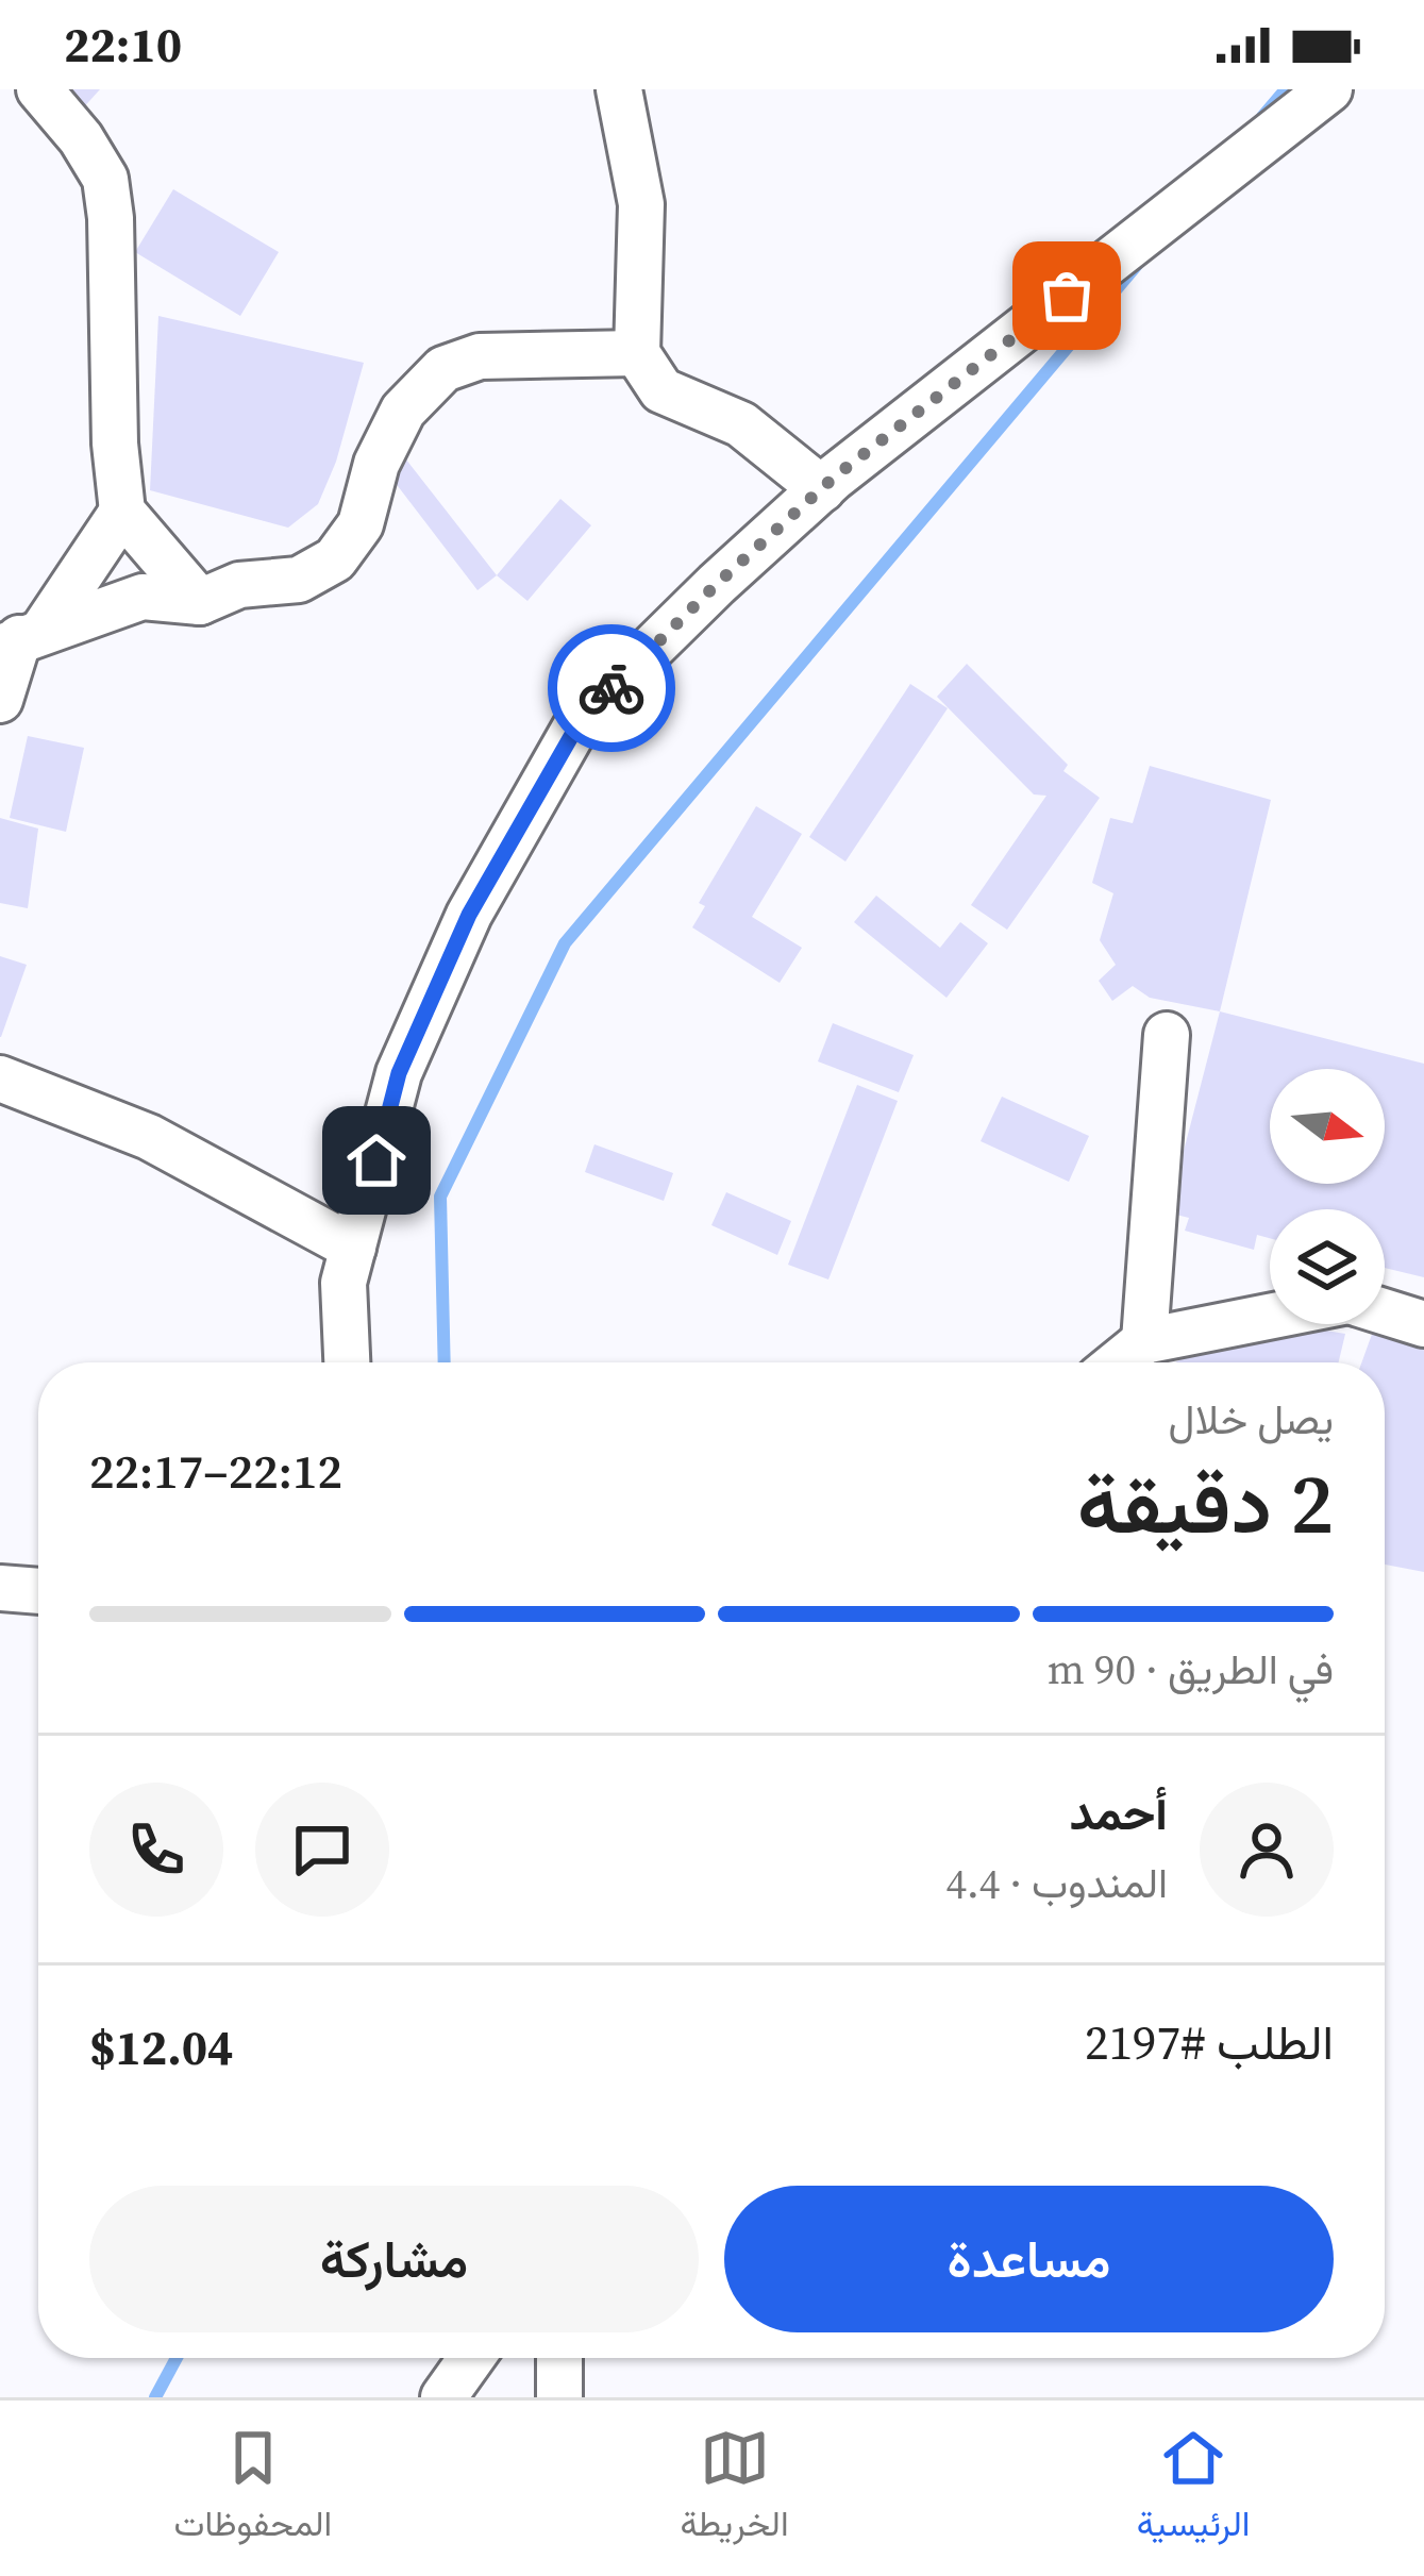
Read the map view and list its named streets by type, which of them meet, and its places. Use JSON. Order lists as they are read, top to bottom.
{
  "north": "right",
  "page": {
    "status": "22:10",
    "heading": ["2 دقيقة", "يصل خلال", "22:12–22:17"],
    "panel": [
      "أحمد",
      "المندوب · 4.4",
      "الطلب #2197",
      "$12.04"
    ],
    "bar": "في الطريق · 90 m",
    "buttons": ["مساعدة", "مشاركة"],
    "tabs": ["الرئيسية", "الخريطة", "المحفوظات"]
  }
}
